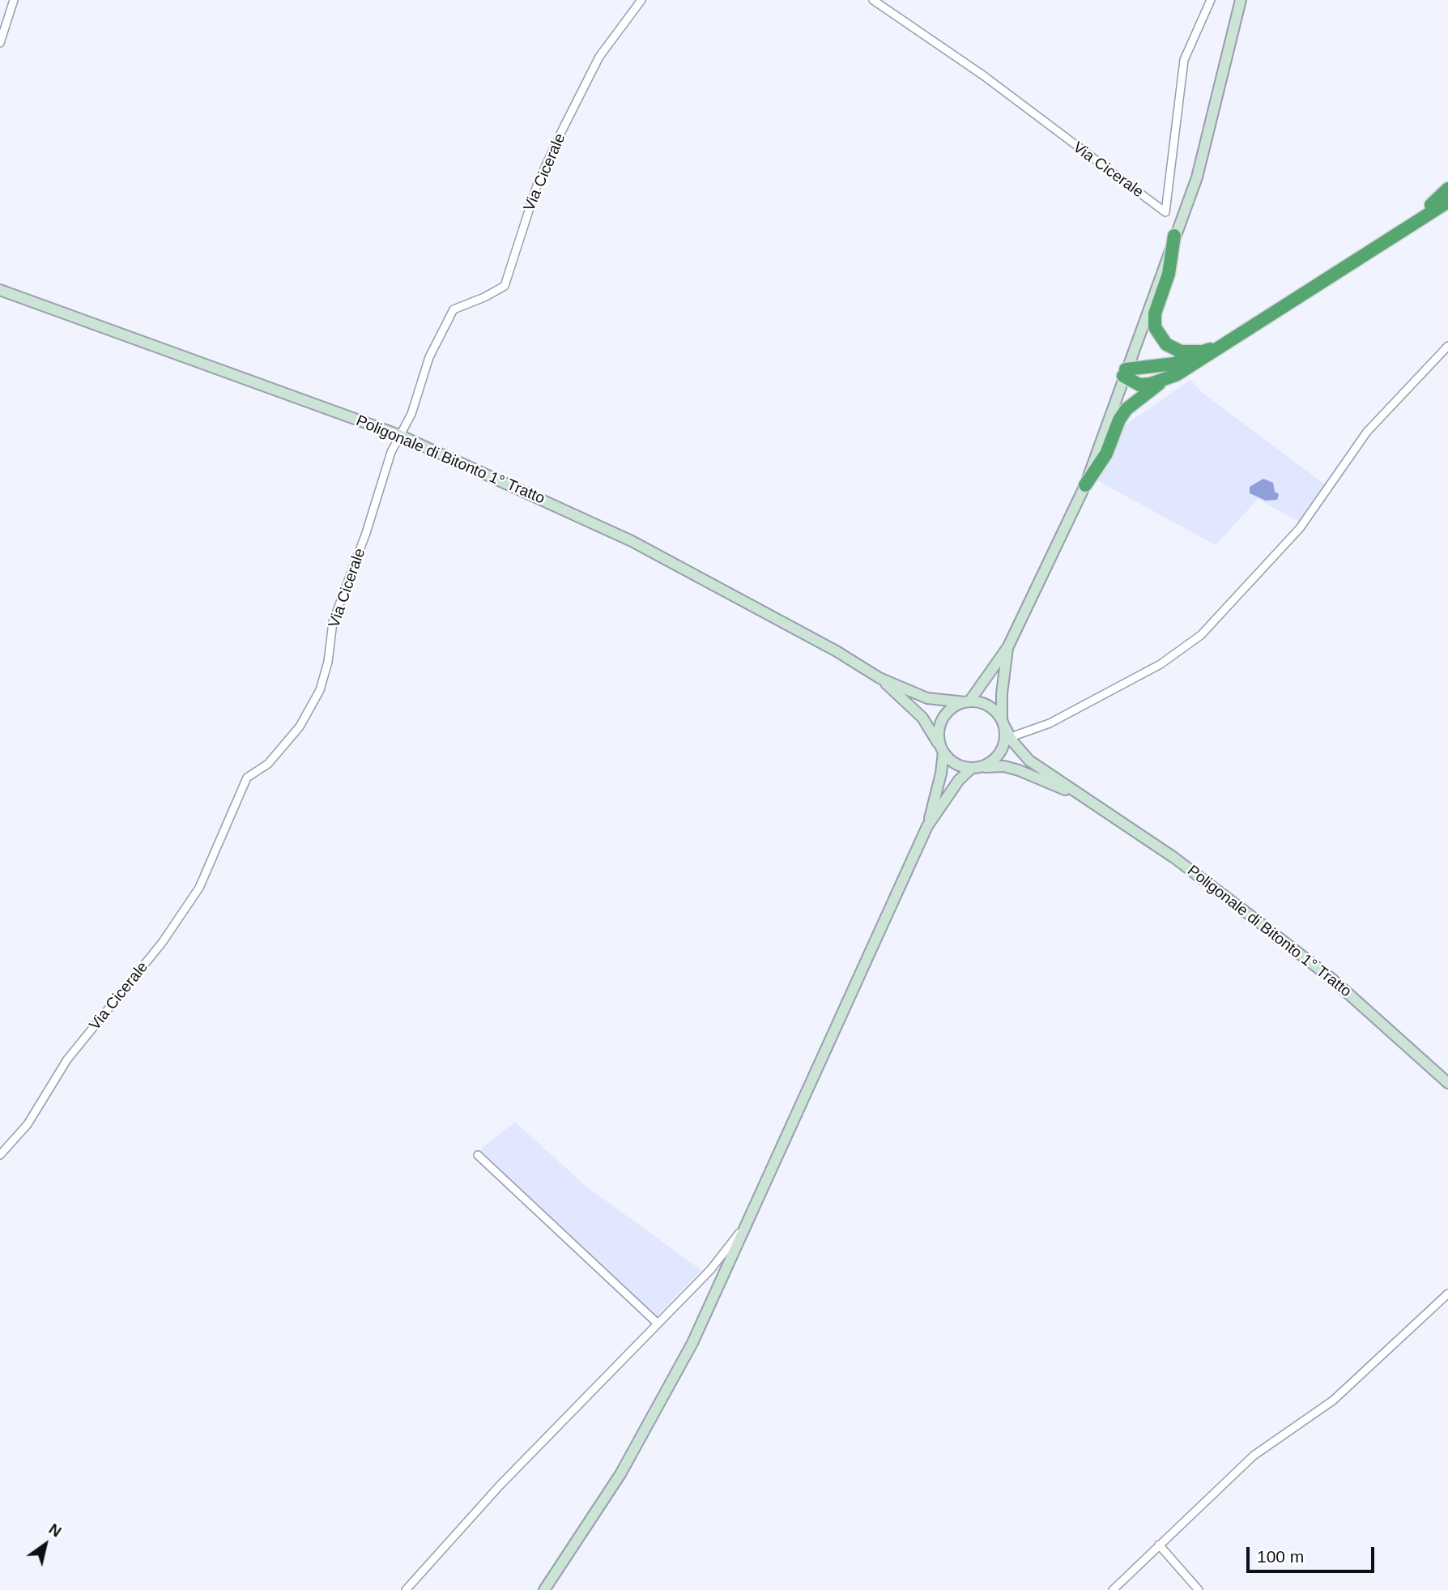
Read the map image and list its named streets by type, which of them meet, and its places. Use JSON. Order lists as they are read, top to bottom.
{
  "streets": {
    "main road": ["Poligonale di Bitonto 1° Tratto"],
    "street": ["Via Cicerale"]
  },
  "crossings": [
    ["Via Cicerale", "Poligonale di Bitonto 1° Tratto"]
  ],
  "scale_bar": "100 m",
  "north": "top right"
}
